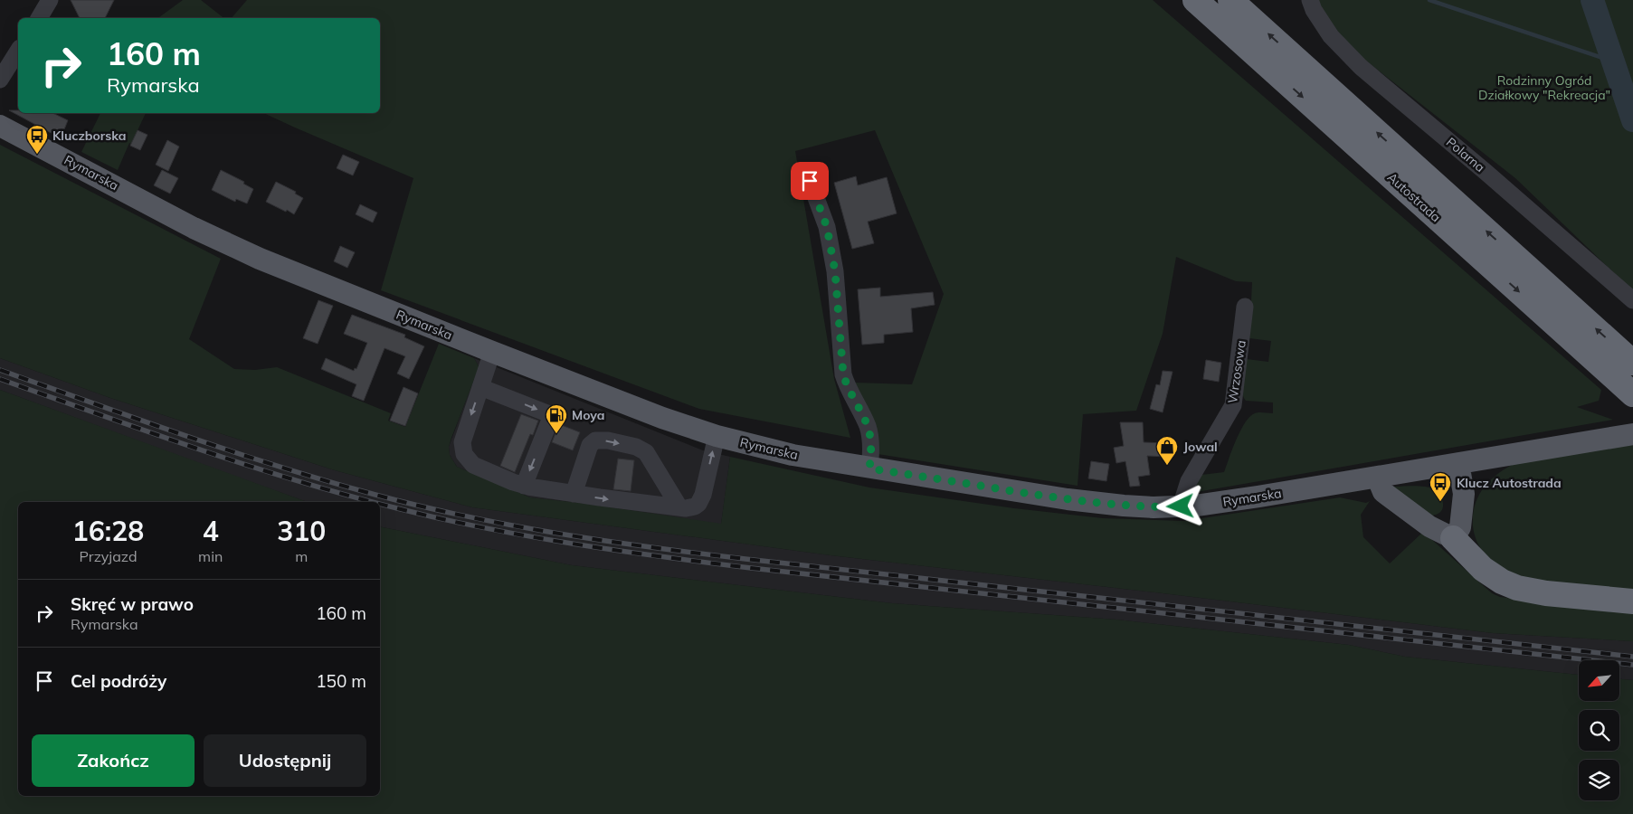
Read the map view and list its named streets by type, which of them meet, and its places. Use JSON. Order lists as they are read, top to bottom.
{
  "streets": {
    "highway": ["Autostrada"],
    "main road": ["Rymarska"],
    "street": ["Polarna", "Wrzosowa"]
  },
  "crossings": [
    ["Rymarska", "Wrzosowa"]
  ],
  "parks": ["Rodzinny Ogród Działkowy \"Rekreacja\""],
  "places": {
    "bus stop": ["Kluczborska", "Klucz Autostrada"],
    "fuel station": ["Moya"],
    "shop": ["Jowal"]
  },
  "north": "bottom left",
  "page": {
    "turn": ["160 m", "Rymarska"],
    "eta": [
      "16:28",
      "Przyjazd",
      "4",
      "min",
      "310",
      "m"
    ],
    "list": [
      {
        "name": "Skręć w prawo",
        "note": "Rymarska",
        "value": "160 m"
      },
      {
        "name": "Cel podróży",
        "value": "150 m"
      }
    ],
    "buttons": ["Zakończ", "Udostępnij"]
  }
}
